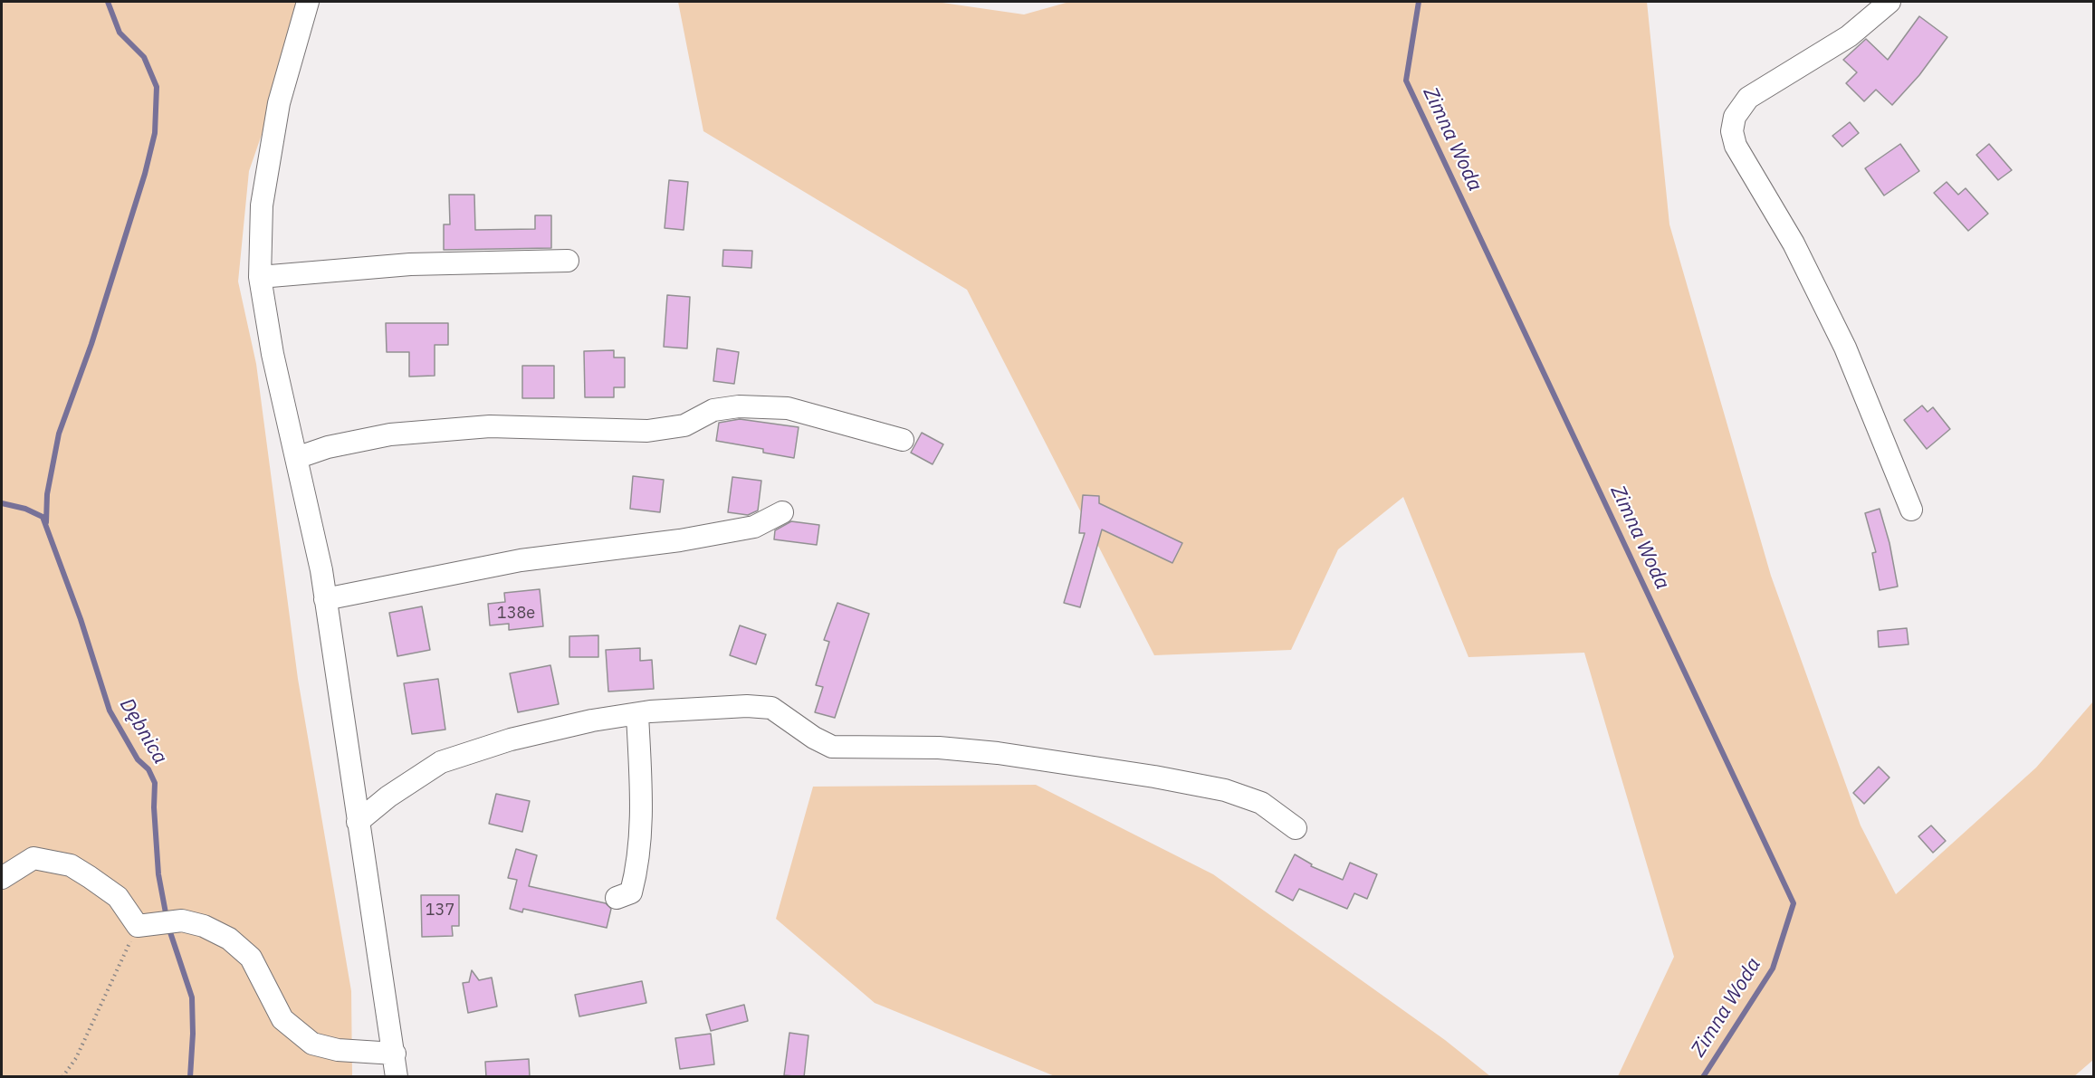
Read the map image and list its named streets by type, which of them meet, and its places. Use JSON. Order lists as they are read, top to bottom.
{
  "water": ["Zimna Woda", "Dębnica"],
  "house_numbers": ["138e", "137"]
}
